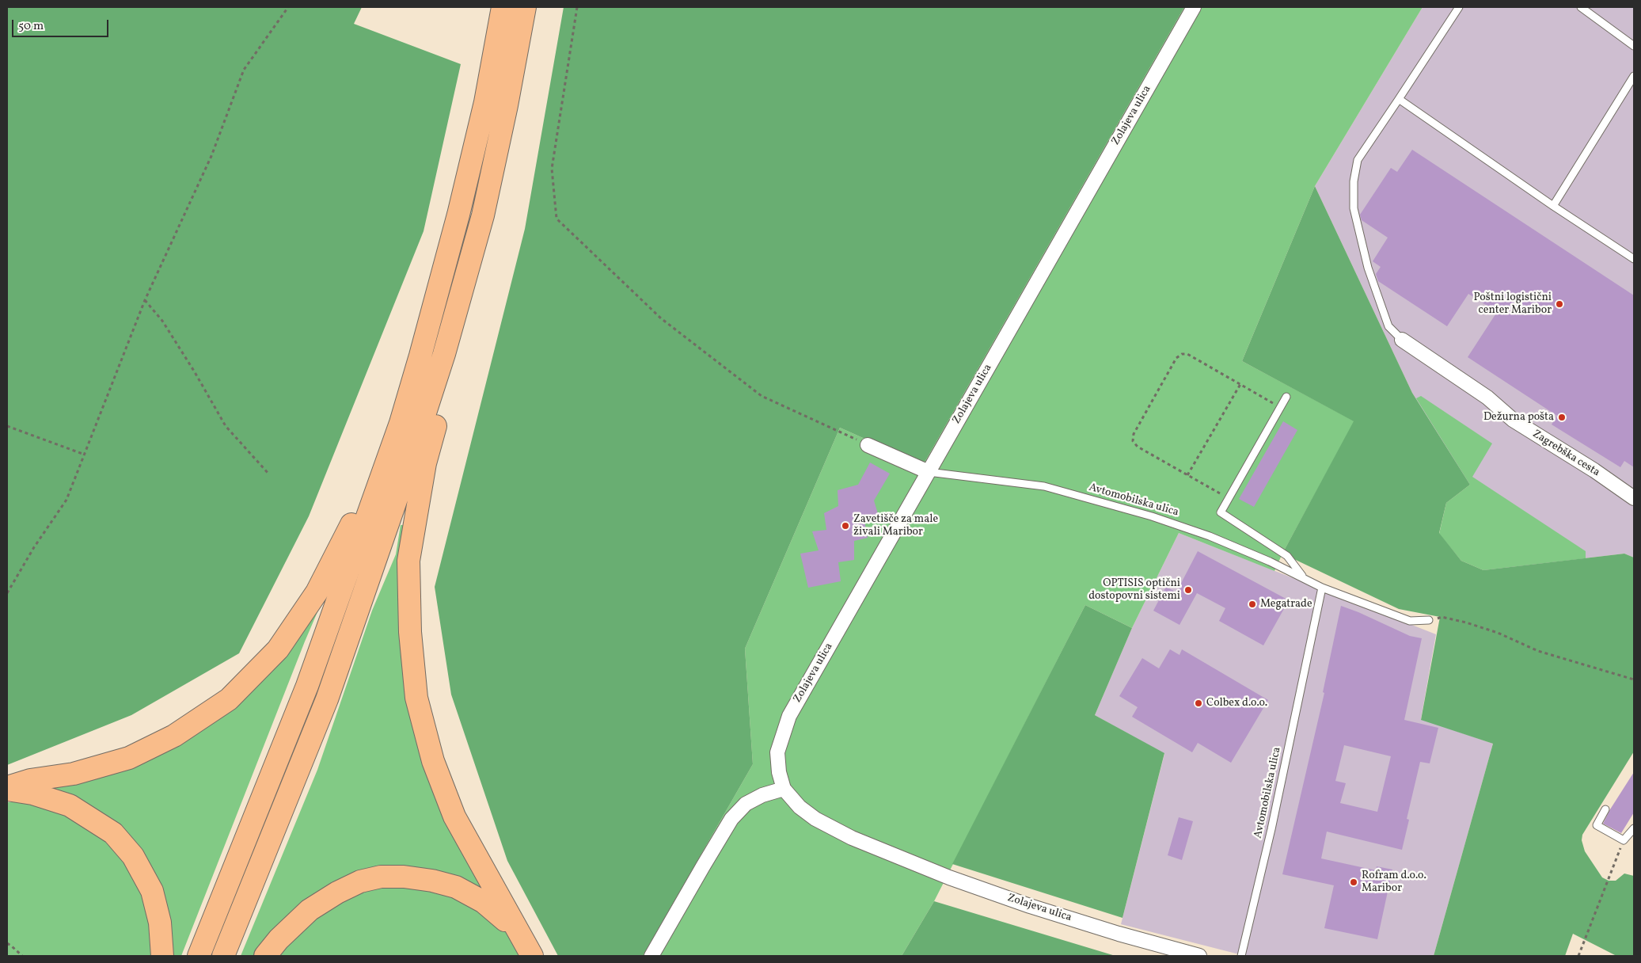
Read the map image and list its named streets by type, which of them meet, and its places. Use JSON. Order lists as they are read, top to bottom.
{
  "streets": {
    "street": ["Zolajeva ulica", "Zagrebška cesta"],
    "lane": ["Avtomobilska ulica"]
  },
  "crossings": [
    ["Zolajeva ulica", "Avtomobilska ulica"]
  ],
  "places": [
    "Poštni logistični center Maribor",
    "Dežurna pošta",
    "Zavetišče za male živali Maribor",
    "OPTISIS optični dostopovni sistemi",
    "Megatrade",
    "Colbex d.o.o.",
    "Rofram d.o.o. Maribor"
  ],
  "scale_bar": "50 m"
}
